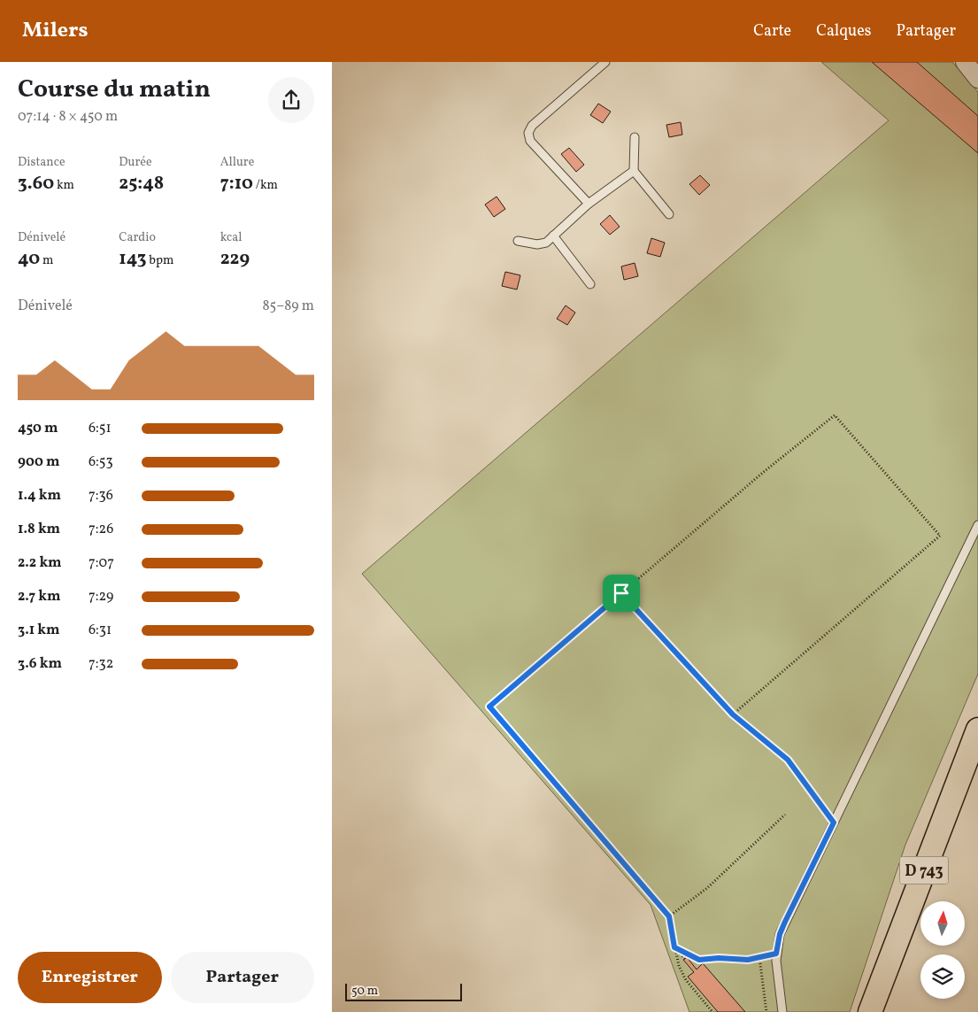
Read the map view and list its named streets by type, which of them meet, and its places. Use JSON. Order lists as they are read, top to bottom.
{
  "streets": {
    "main road": ["D 743"]
  },
  "scale_bar": "50 m",
  "north": "top",
  "page": {
    "header": "Milers",
    "nav": ["Carte", "Calques", "Partager"],
    "heading": ["Course du matin", "07:14 · 8 × 450 m"],
    "stats": [
      ["Distance", "3.60 km"],
      ["Durée", "25:48"],
      ["Allure", "7:10 /km"],
      ["Dénivelé", "40 m"],
      ["Cardio", "143 bpm"],
      ["kcal", "229"]
    ],
    "chart": ["Dénivelé", "85–89 m"],
    "list": [
      {
        "name": "450 m",
        "note": "6:51"
      },
      {
        "name": "900 m",
        "note": "6:53"
      },
      {
        "name": "1.4 km",
        "note": "7:36"
      },
      {
        "name": "1.8 km",
        "note": "7:26"
      },
      {
        "name": "2.2 km",
        "note": "7:07"
      },
      {
        "name": "2.7 km",
        "note": "7:29"
      },
      {
        "name": "3.1 km",
        "note": "6:31"
      },
      {
        "name": "3.6 km",
        "note": "7:32"
      }
    ],
    "buttons": ["Enregistrer", "Partager"],
    "scale": "50 m"
  }
}
